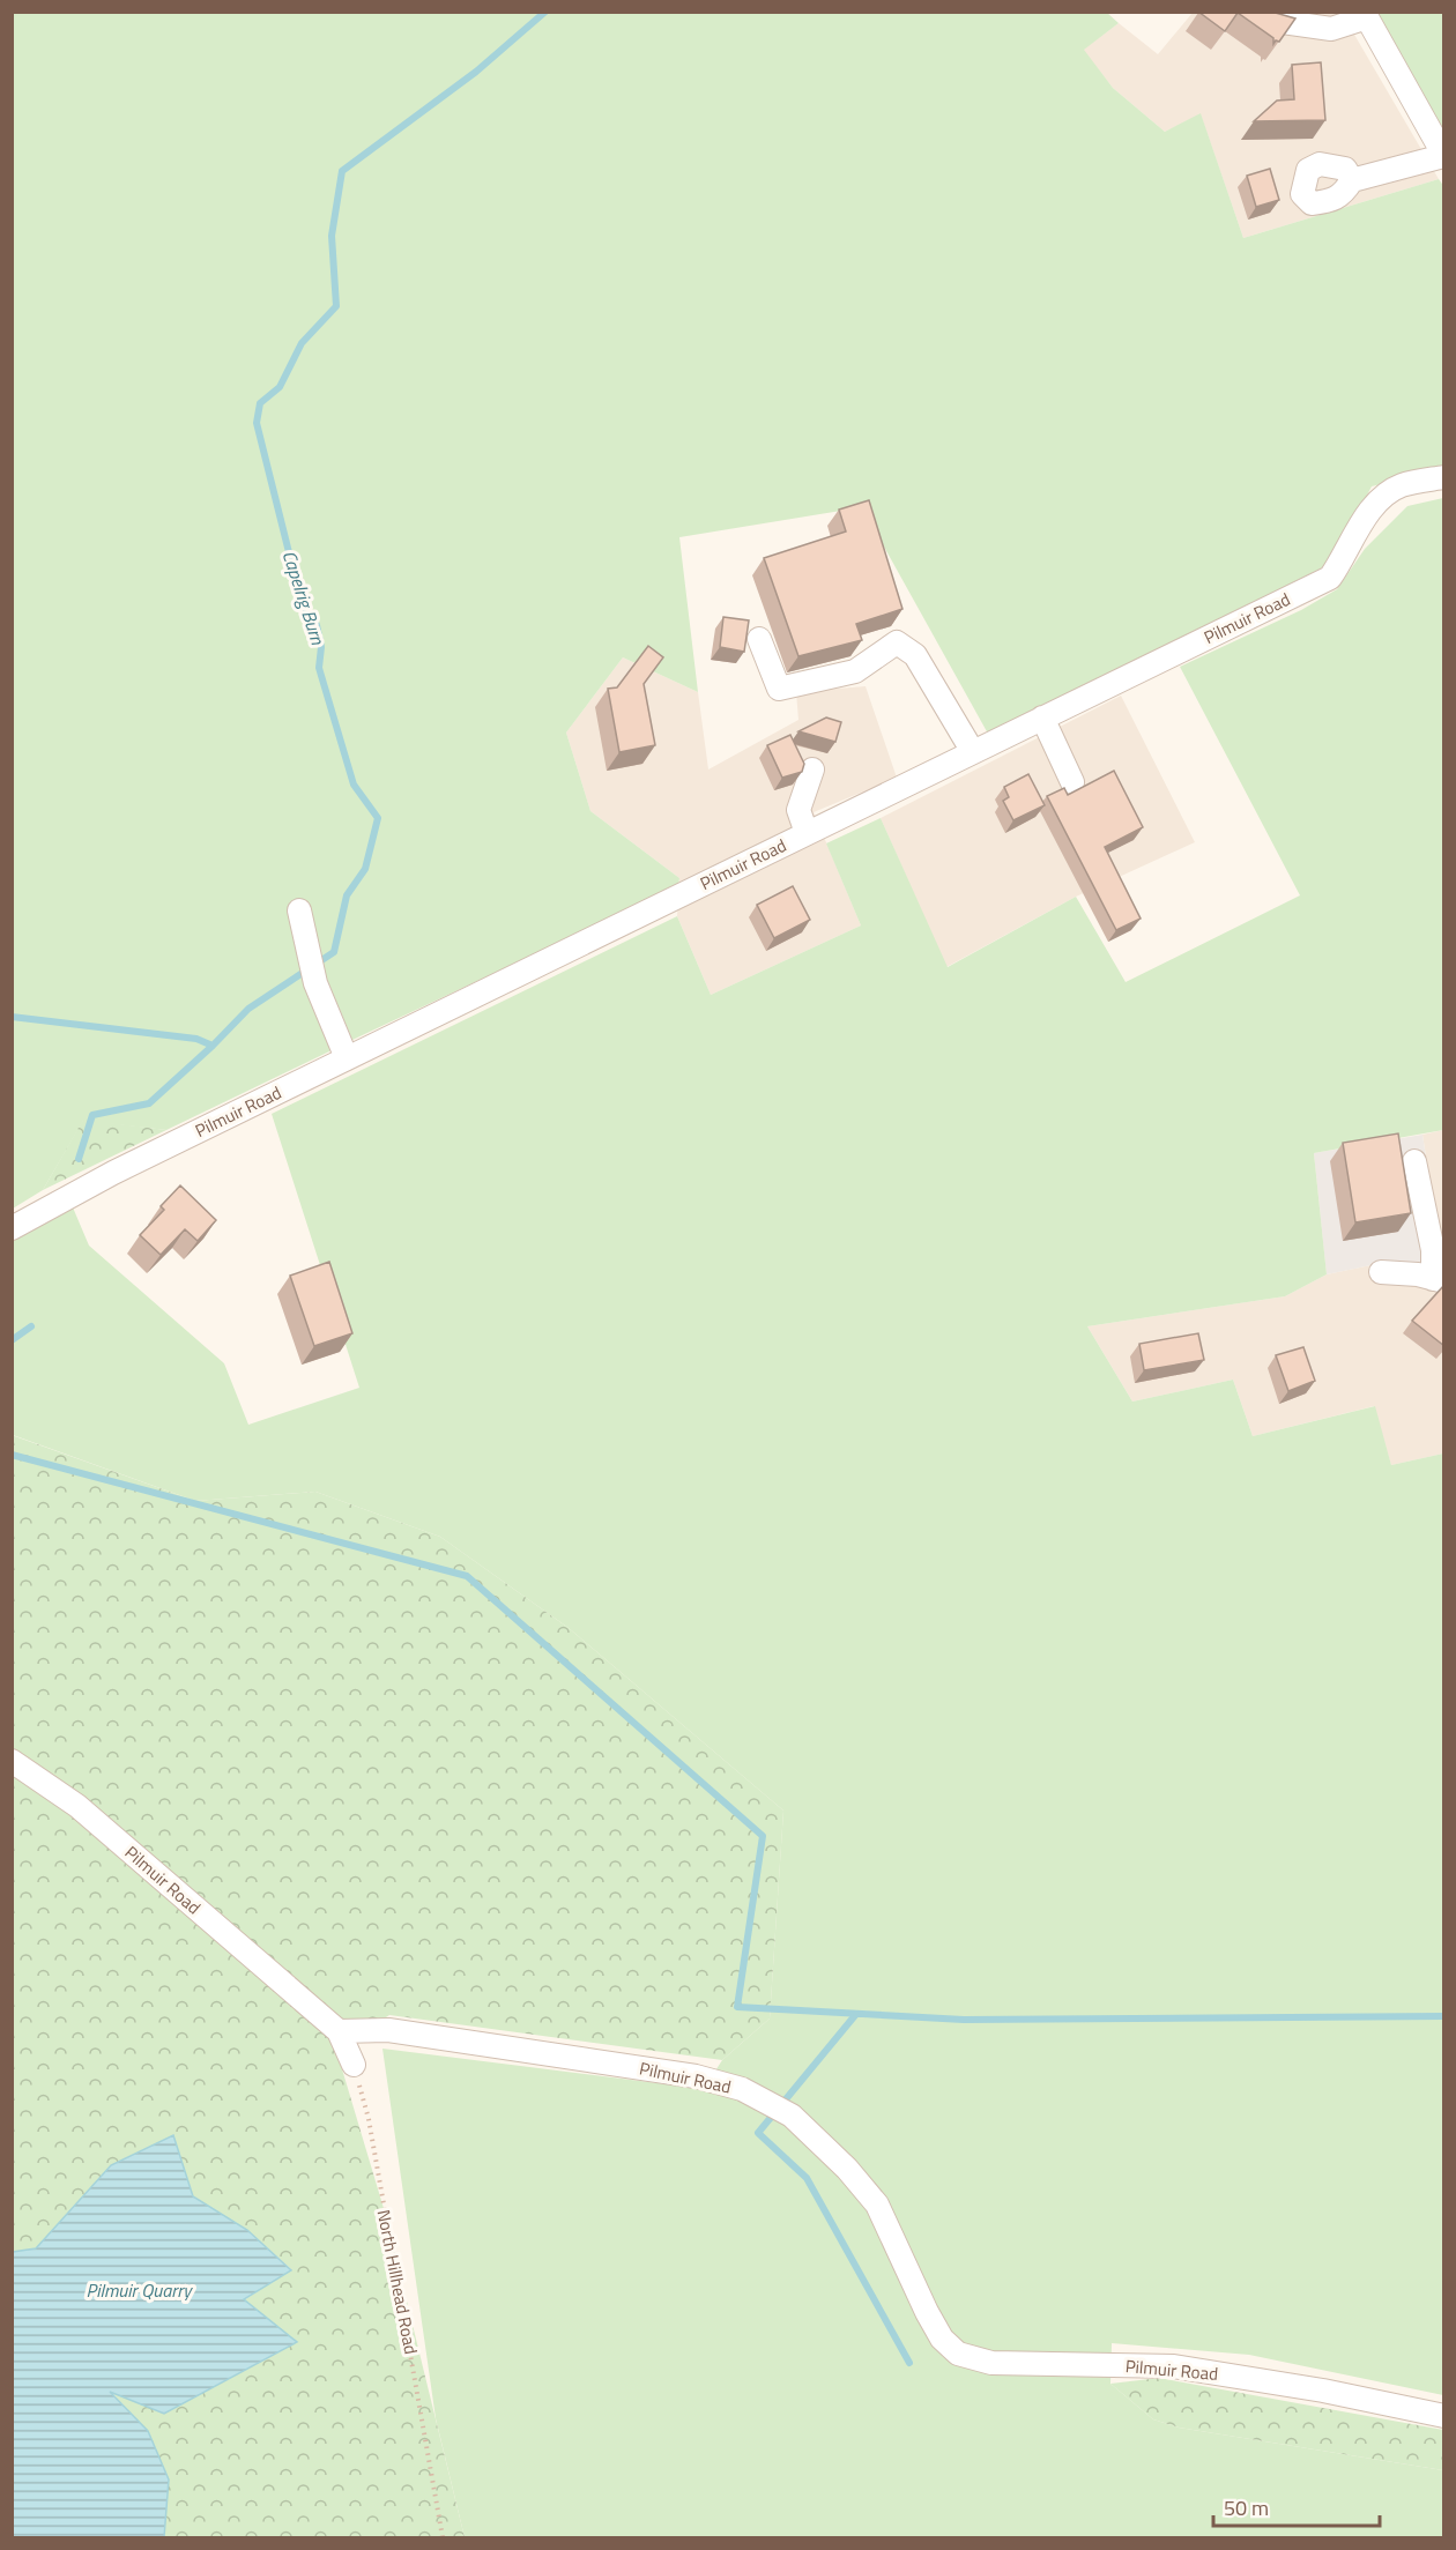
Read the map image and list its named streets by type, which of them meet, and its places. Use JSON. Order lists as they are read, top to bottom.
{
  "streets": {
    "street": ["Pilmuir Road"],
    "path": ["North Hillhead Road"]
  },
  "water": ["Capelrig Burn", "Pilmuir Quarry"],
  "scale_bar": "50 m"
}
